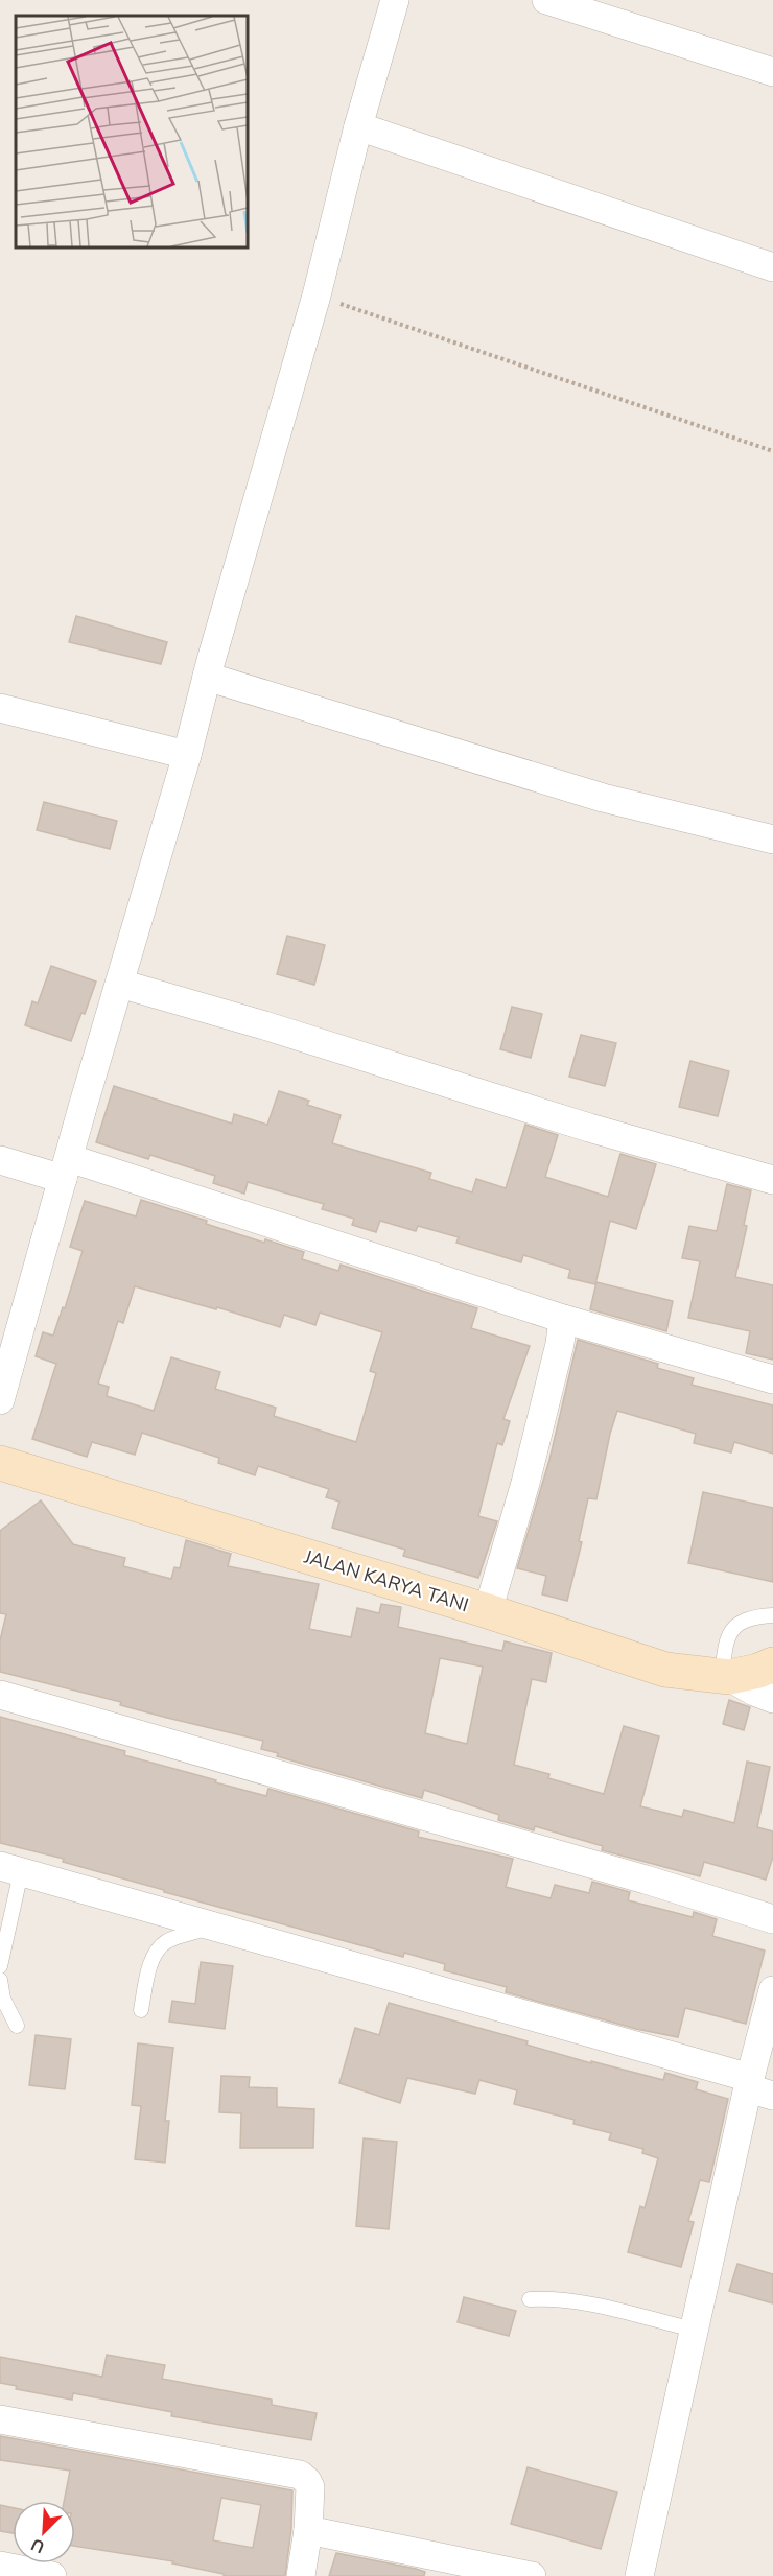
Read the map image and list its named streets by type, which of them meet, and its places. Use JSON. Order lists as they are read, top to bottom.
{
  "streets": {
    "street": ["JALAN KARYA TANI"]
  },
  "north": "bottom left"
}
